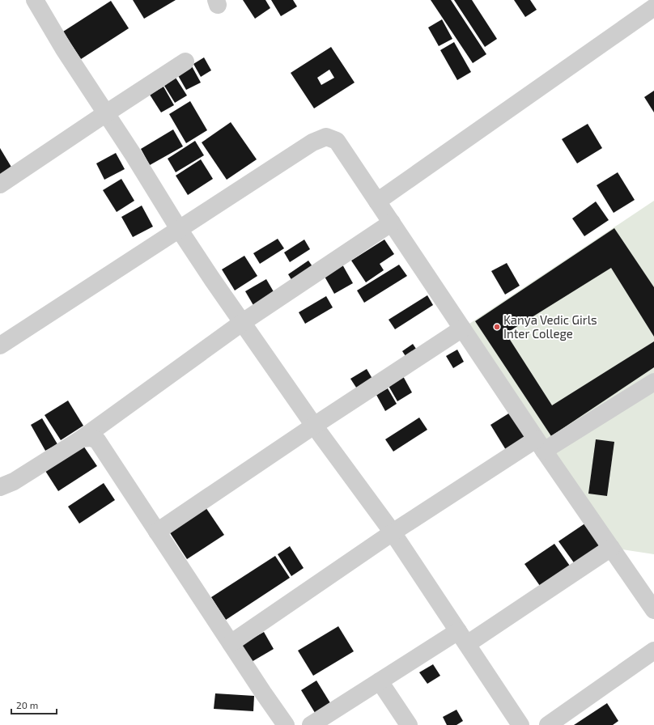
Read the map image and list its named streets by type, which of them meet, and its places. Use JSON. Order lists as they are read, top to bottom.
{
  "places": ["Kanya Vedic Girls Inter College"],
  "scale_bar": "20 m"
}
